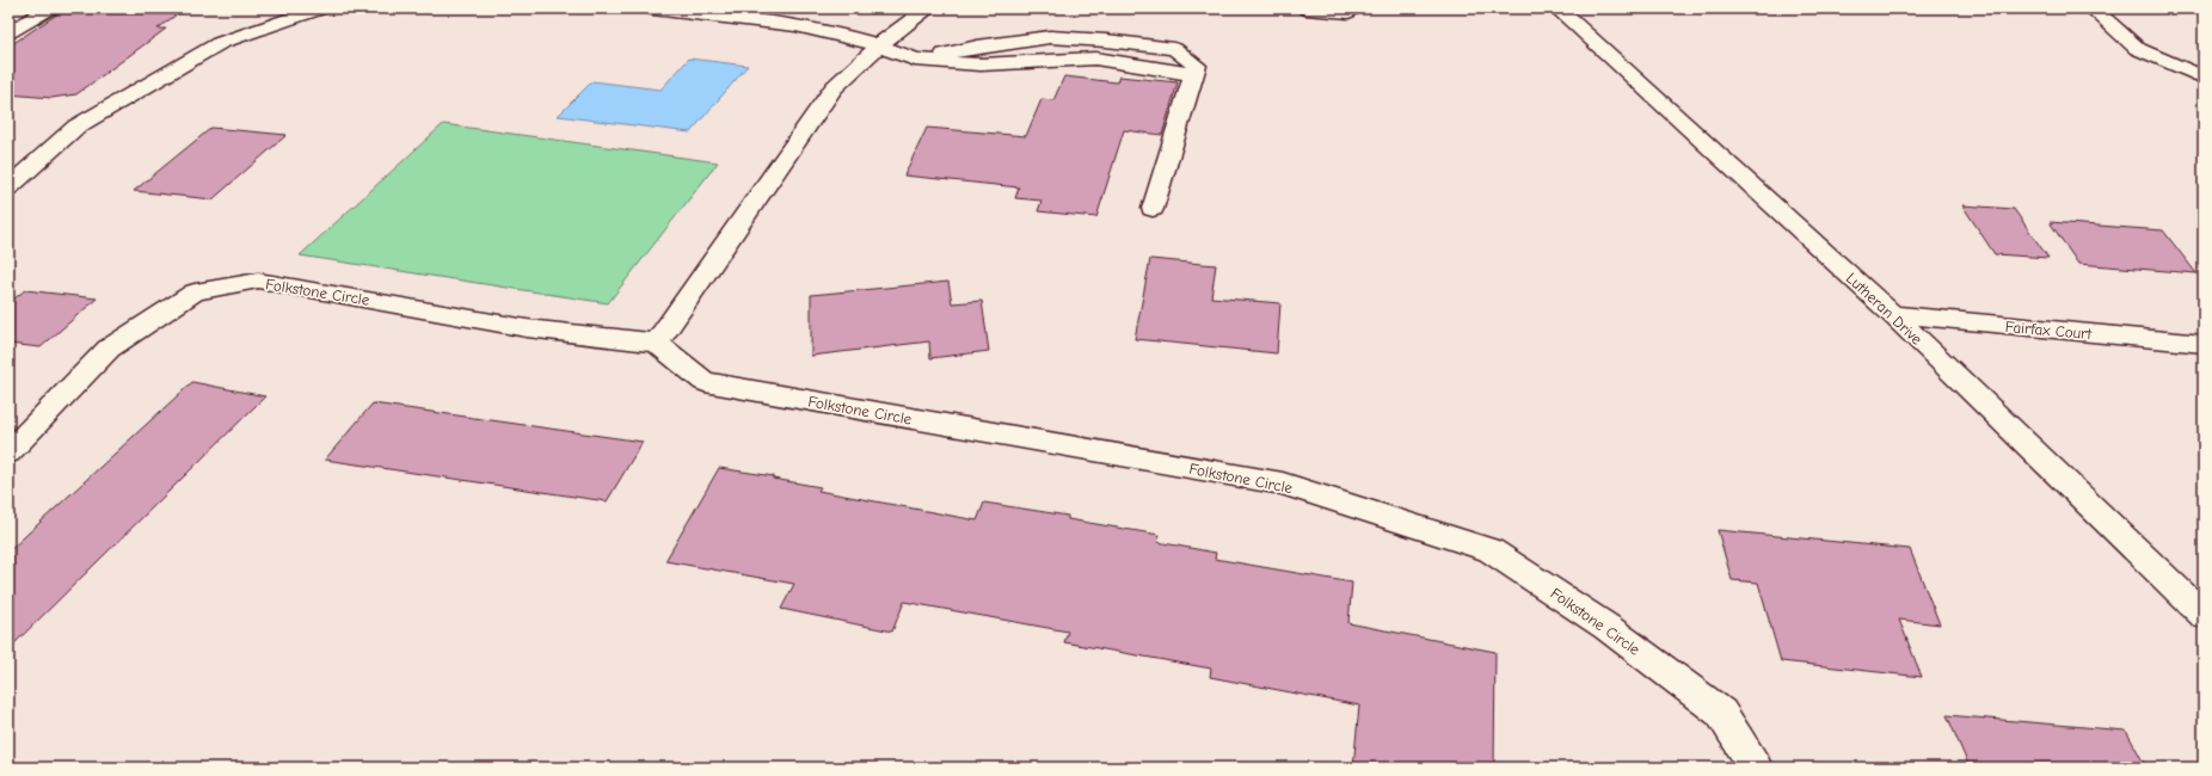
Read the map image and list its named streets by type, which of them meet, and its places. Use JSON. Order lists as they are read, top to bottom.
{
  "streets": {
    "street": ["Folkstone Circle", "Lutheran Drive", "Fairfax Court"]
  },
  "crossings": [
    ["Lutheran Drive", "Fairfax Court"]
  ]
}
